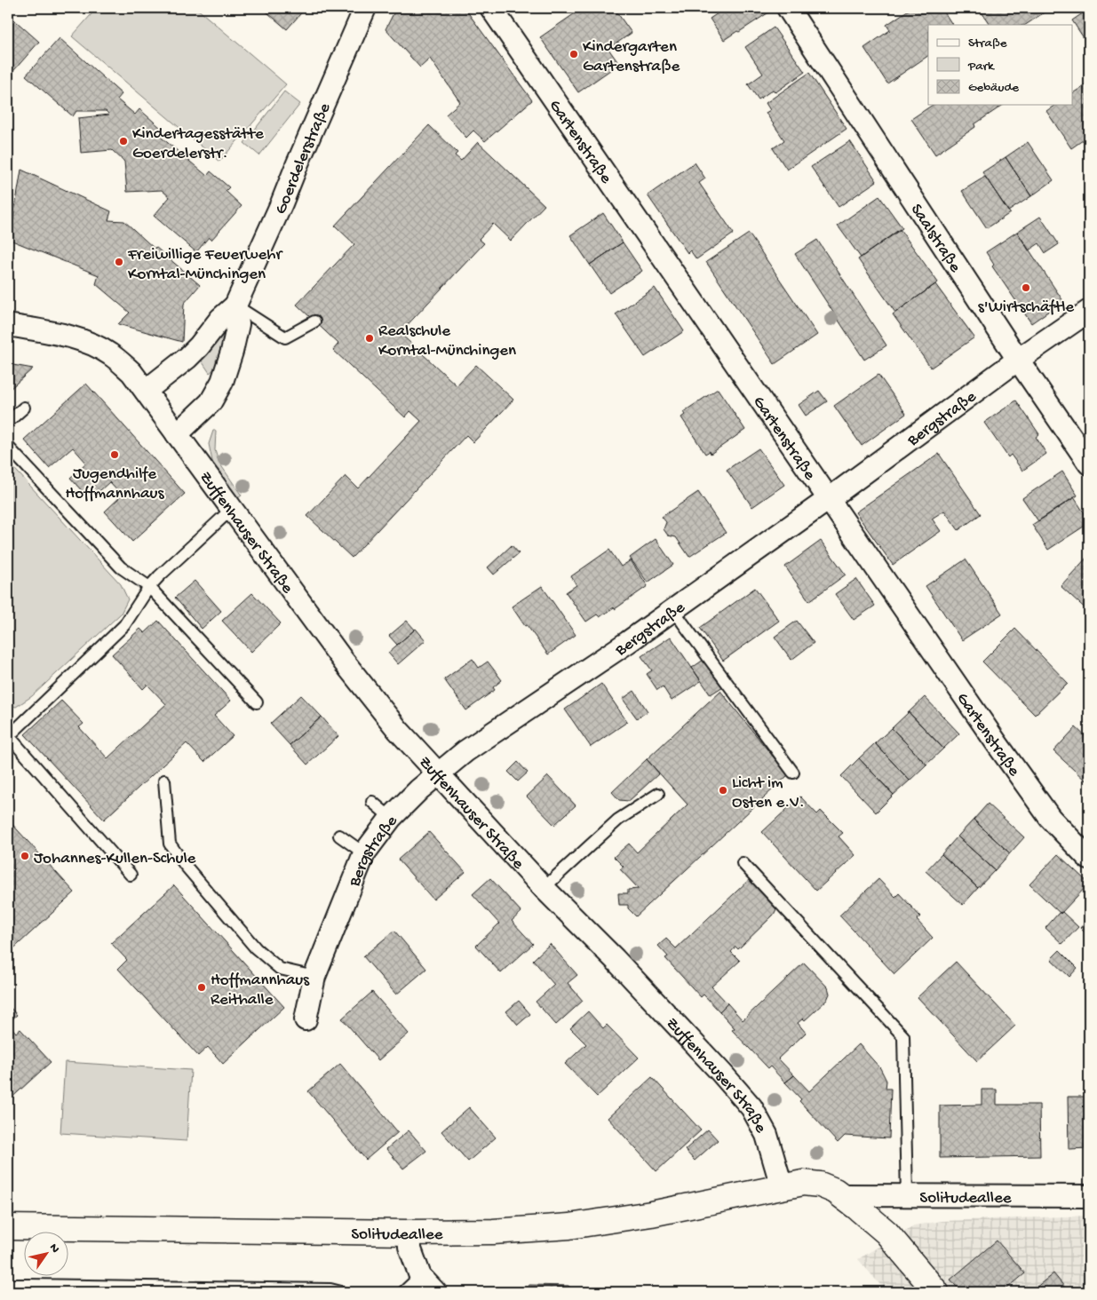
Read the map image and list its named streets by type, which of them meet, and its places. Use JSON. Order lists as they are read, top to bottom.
{
  "streets": {
    "main road": ["Solitudeallee"],
    "street": [
      "Gartenstraße",
      "Goerdelerstraße",
      "Saalstraße",
      "Bergstraße",
      "Zuffenhauser Straße"
    ]
  },
  "crossings": [
    ["Gartenstraße", "Bergstraße"],
    ["Goerdelerstraße", "Zuffenhauser Straße"],
    ["Saalstraße", "Bergstraße"],
    ["Bergstraße", "Zuffenhauser Straße"],
    ["Zuffenhauser Straße", "Solitudeallee"]
  ],
  "places": [
    "Kindergarten Gartenstraße",
    "Kindertagesstätte Goerdelerstr.",
    "Freiwillige Feuerwehr Korntal-Münchingen",
    "s'Wirtschäftle",
    "Realschule Korntal-Münchingen",
    "Jugendhilfe Hoffmannhaus",
    "Licht im Osten e.V.",
    "Johannes-Kullen-Schule",
    "Hoffmannhaus Reithalle"
  ],
  "legend": ["Straße", "Park", "Gebäude"],
  "north": "top right"
}
